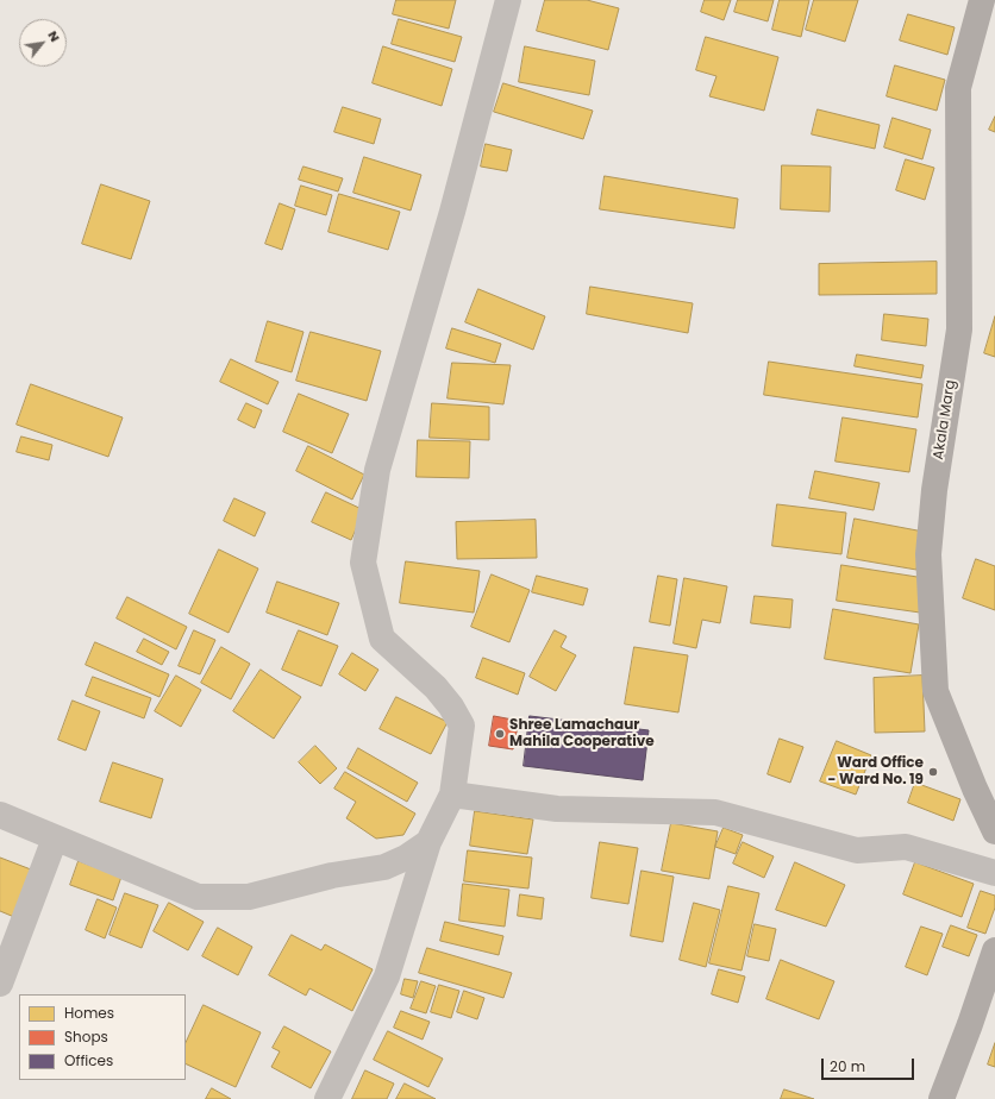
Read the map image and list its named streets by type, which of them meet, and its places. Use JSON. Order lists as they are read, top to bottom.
{
  "streets": {
    "main road": ["Akala Marg"]
  },
  "places": ["Shree Lamachaur Mahila Cooperative", "Ward Office - Ward No. 19"],
  "legend": ["Homes", "Shops", "Offices"],
  "scale_bar": "20 m",
  "north": "top right"
}
